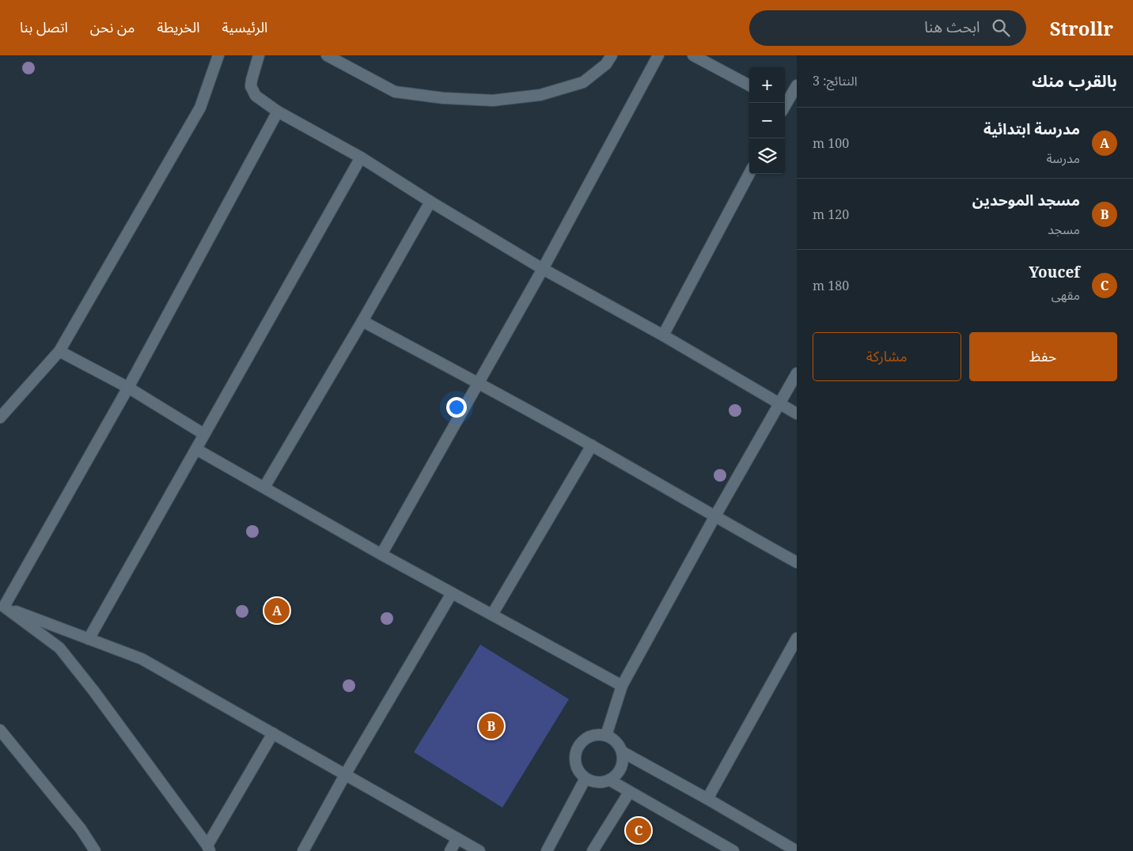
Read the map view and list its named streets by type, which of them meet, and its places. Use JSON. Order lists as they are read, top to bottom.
{
  "page": {
    "header": "Strollr",
    "search": "ابحث هنا",
    "nav": [
      "الرئيسية",
      "الخريطة",
      "من نحن",
      "اتصل بنا"
    ],
    "heading": ["بالقرب منك", "النتائج: 3"],
    "map_buttons": ["+", "−"],
    "list": [
      {
        "mark": "A",
        "name": "مدرسة ابتدائية",
        "note": "مدرسة",
        "value": "100 m"
      },
      {
        "mark": "B",
        "name": "مسجد الموحدين",
        "note": "مسجد",
        "value": "120 m"
      },
      {
        "mark": "C",
        "name": "Youcef",
        "note": "مقهى",
        "value": "180 m"
      }
    ],
    "buttons": ["حفظ", "مشاركة"],
    "pins": ["A", "B", "C"]
  }
}
